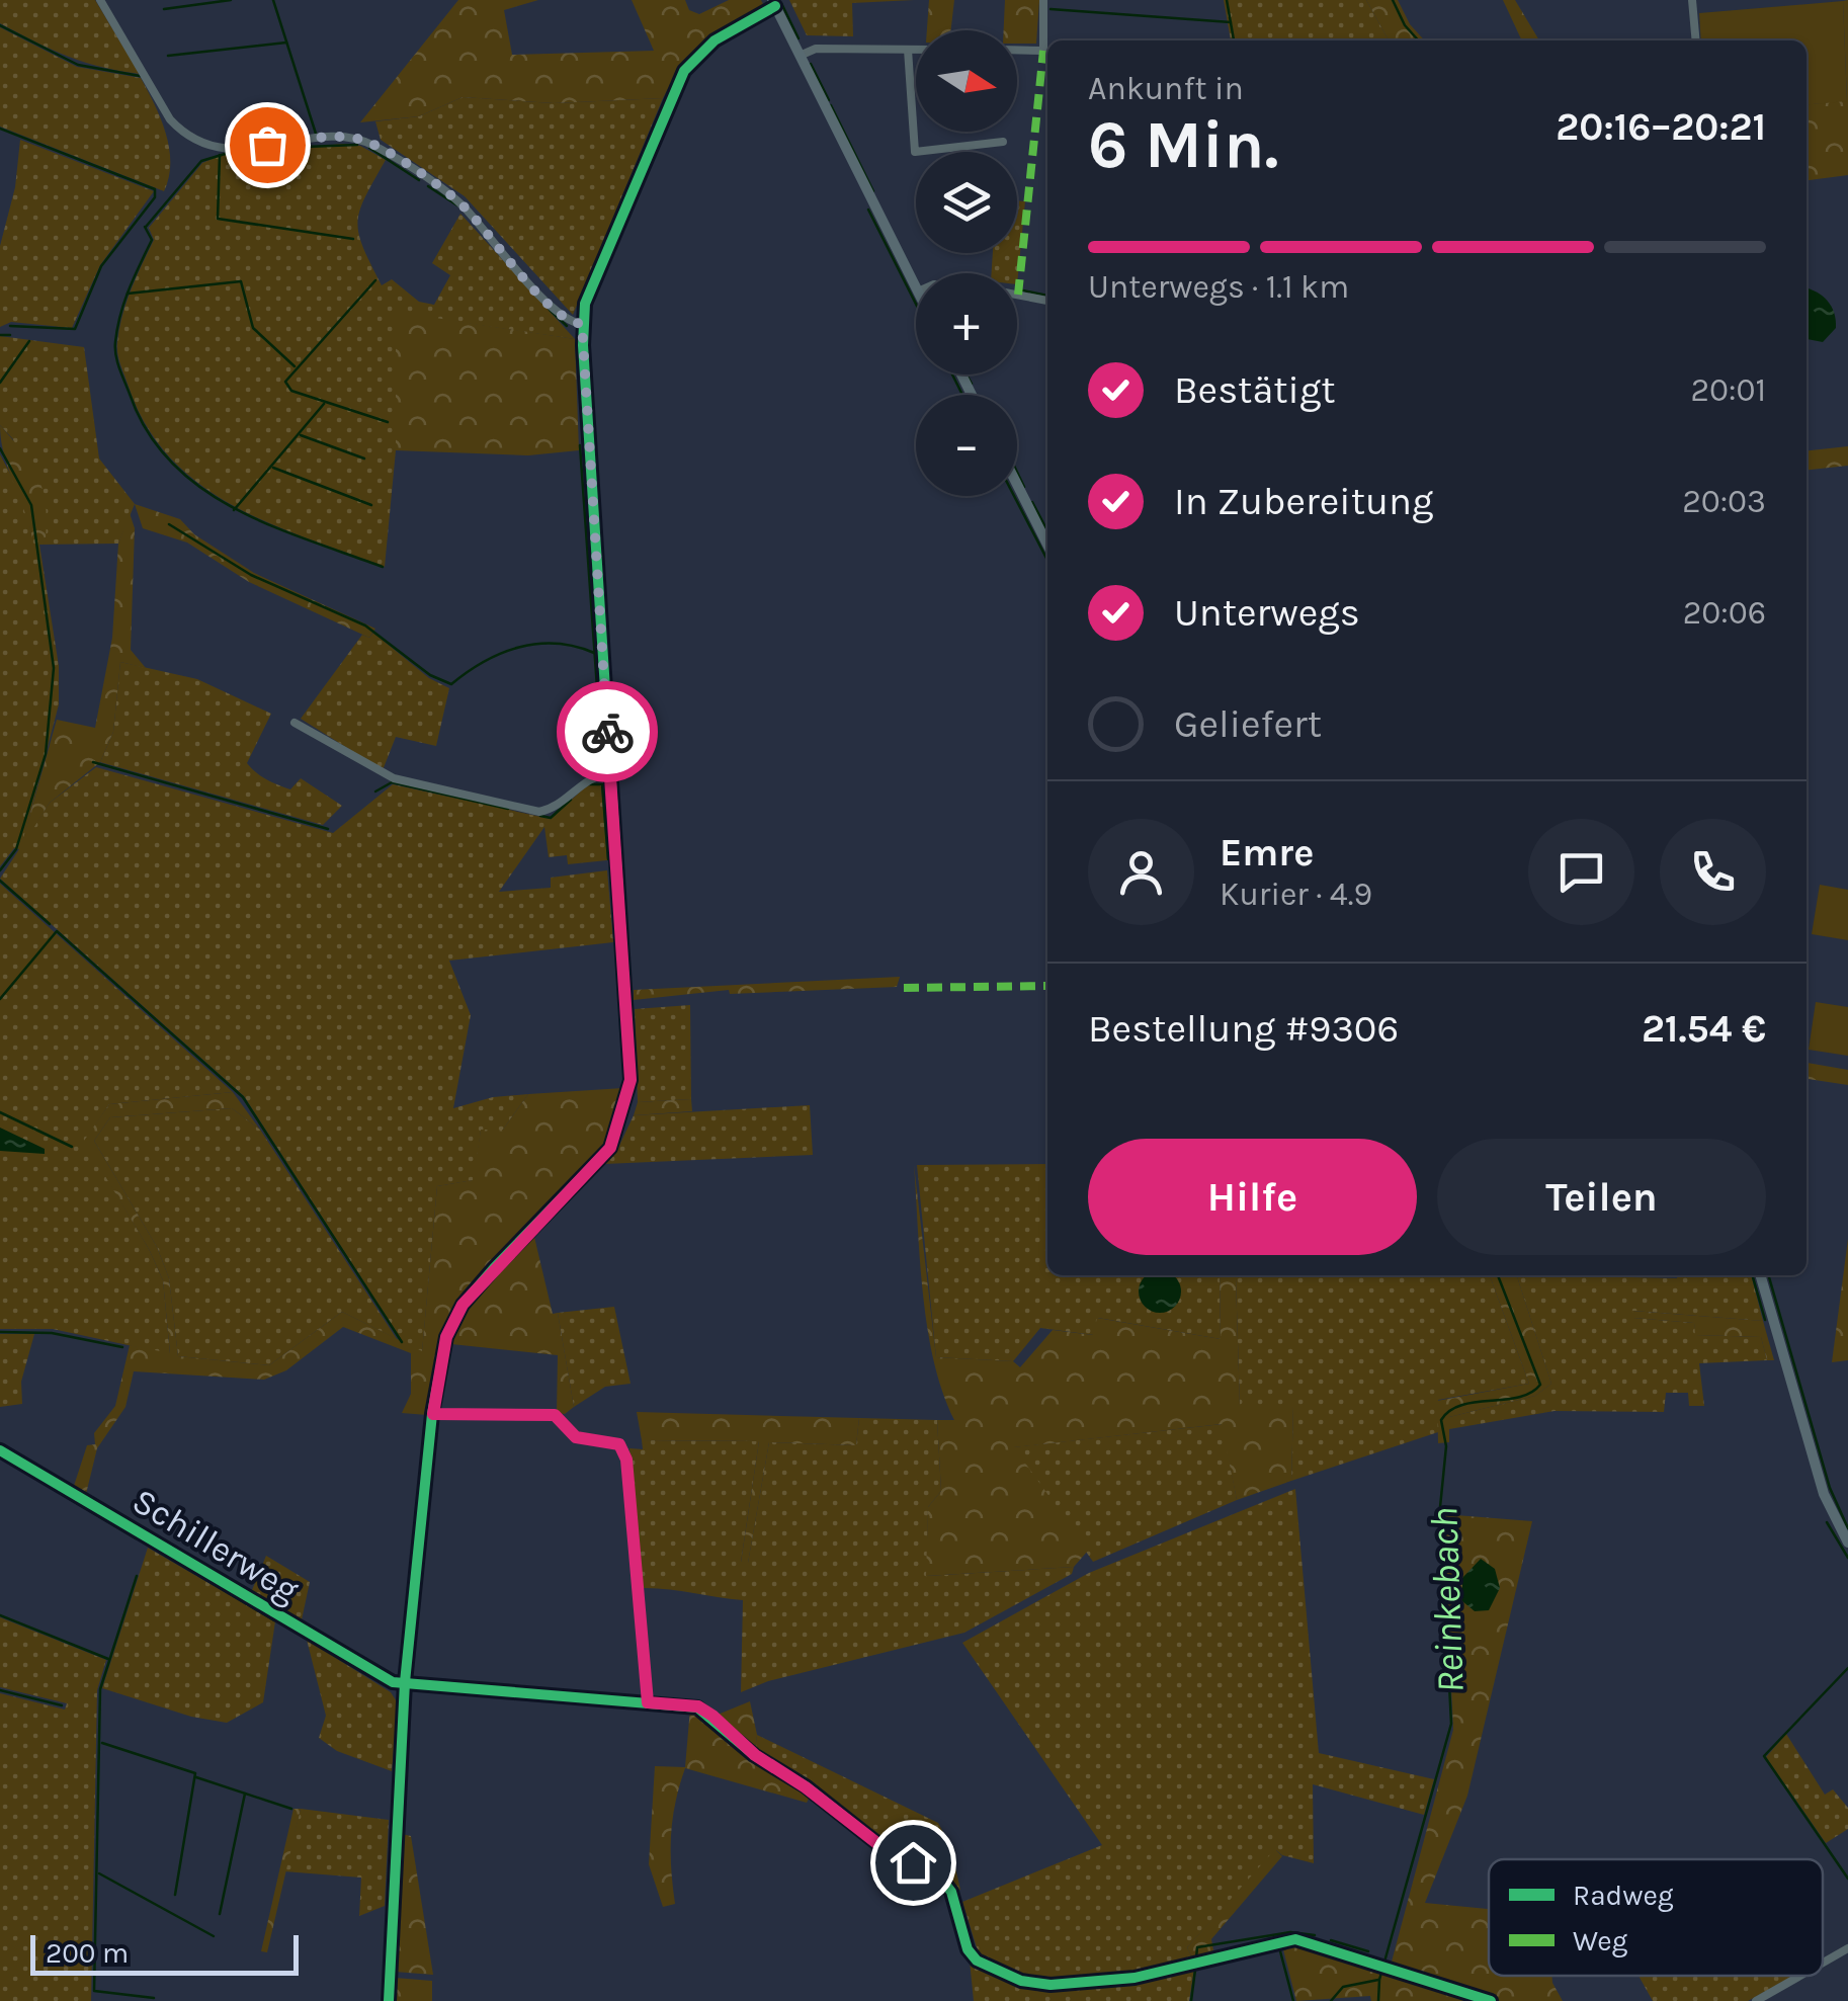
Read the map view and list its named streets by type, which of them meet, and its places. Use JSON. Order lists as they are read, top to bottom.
{
  "streets": {
    "street": ["Schillerweg"]
  },
  "water": ["Reinkebach"],
  "legend": ["Radweg", "Weg"],
  "scale_bar": "200 m",
  "north": "right",
  "page": {
    "map_buttons": ["+", "−"],
    "heading": ["6 Min.", "Ankunft in", "20:16–20:21"],
    "panel": [
      "Emre",
      "Kurier · 4.9",
      "Bestellung #9306",
      "21.54 €"
    ],
    "bar": "Unterwegs · 1.1 km",
    "list": [
      ["Bestätigt", "20:01"],
      ["In Zubereitung", "20:03"],
      ["Unterwegs", "20:06"],
      "Geliefert"
    ],
    "buttons": ["Hilfe", "Teilen"],
    "scale": "200 m"
  }
}
